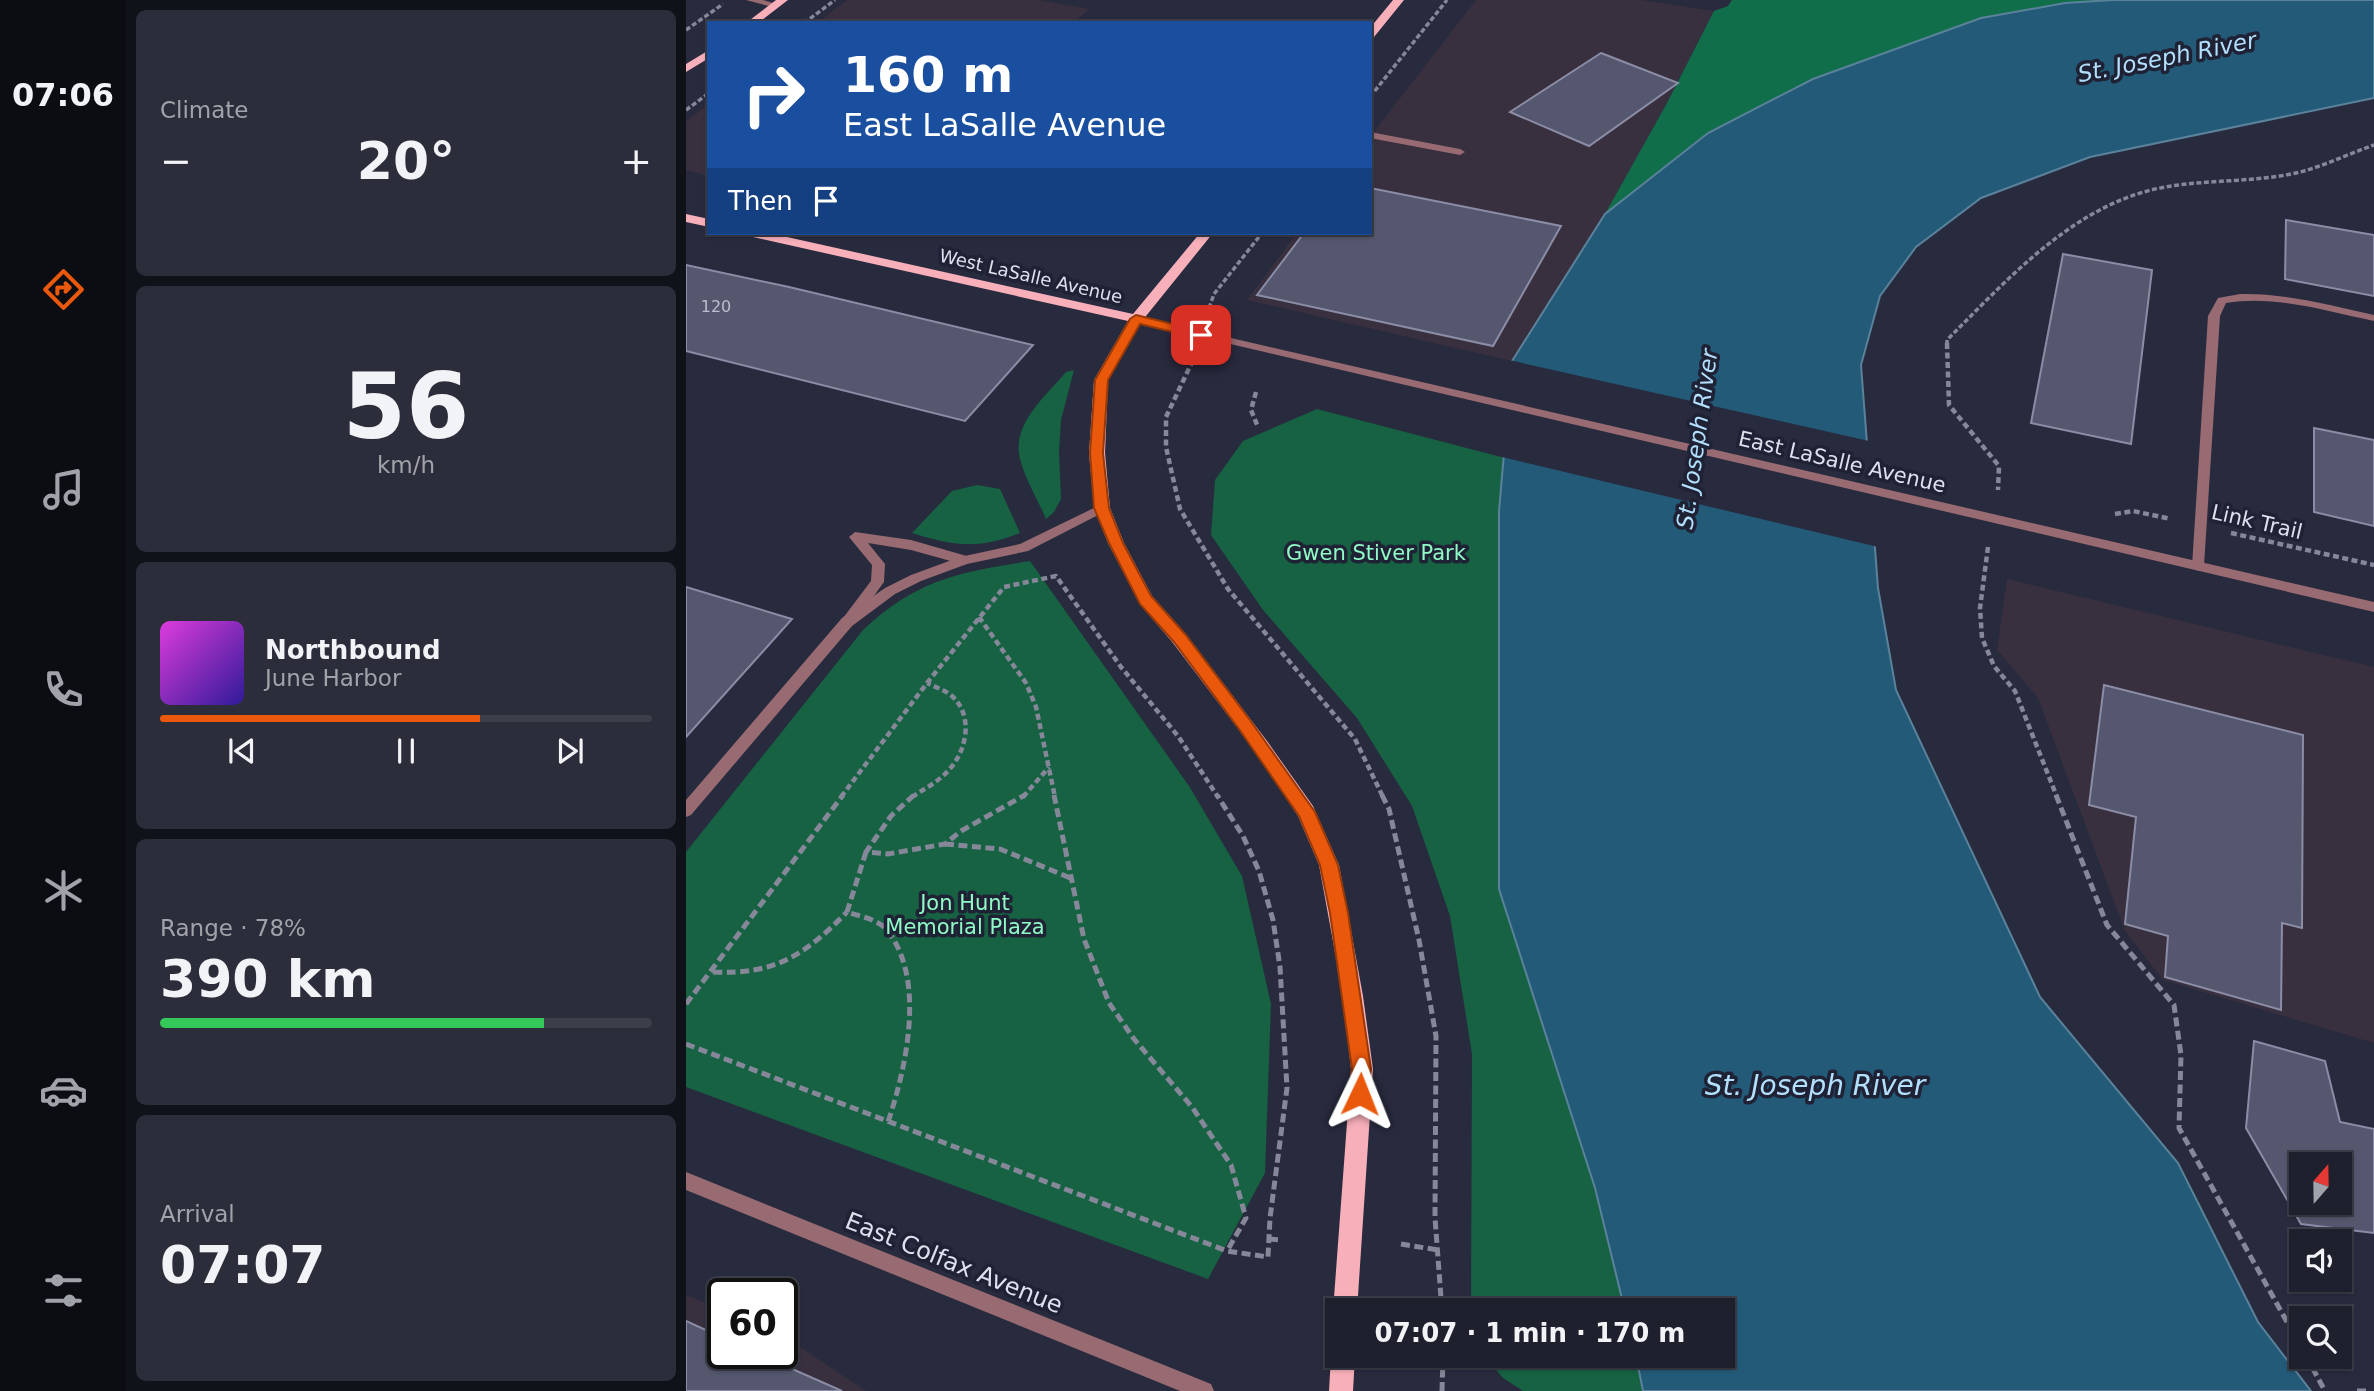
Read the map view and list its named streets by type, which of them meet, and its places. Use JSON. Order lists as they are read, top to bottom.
{
  "streets": {
    "main road": ["West LaSalle Avenue"],
    "street": ["East LaSalle Avenue", "East Colfax Avenue"],
    "path": ["Link Trail"]
  },
  "crossings": [
    ["West LaSalle Avenue", "East LaSalle Avenue"]
  ],
  "water": ["St. Joseph River"],
  "parks": ["Gwen Stiver Park", "Jon Hunt Memorial Plaza"],
  "house_numbers": ["120"],
  "north": "top",
  "page": {
    "tabs": "07:06",
    "tile": [
      "Climate",
      ["56", "km/h"],
      ["Range · 78%", "390 km"],
      ["Arrival", "07:07"]
    ],
    "turn": ["160 m", "East LaSalle Avenue"],
    "heat": ["−", "20°", "+"],
    "then": "Then",
    "song": ["Northbound", "June Harbor"],
    "limit": "60",
    "trip": "07:07 · 1 min · 170 m"
  }
}
